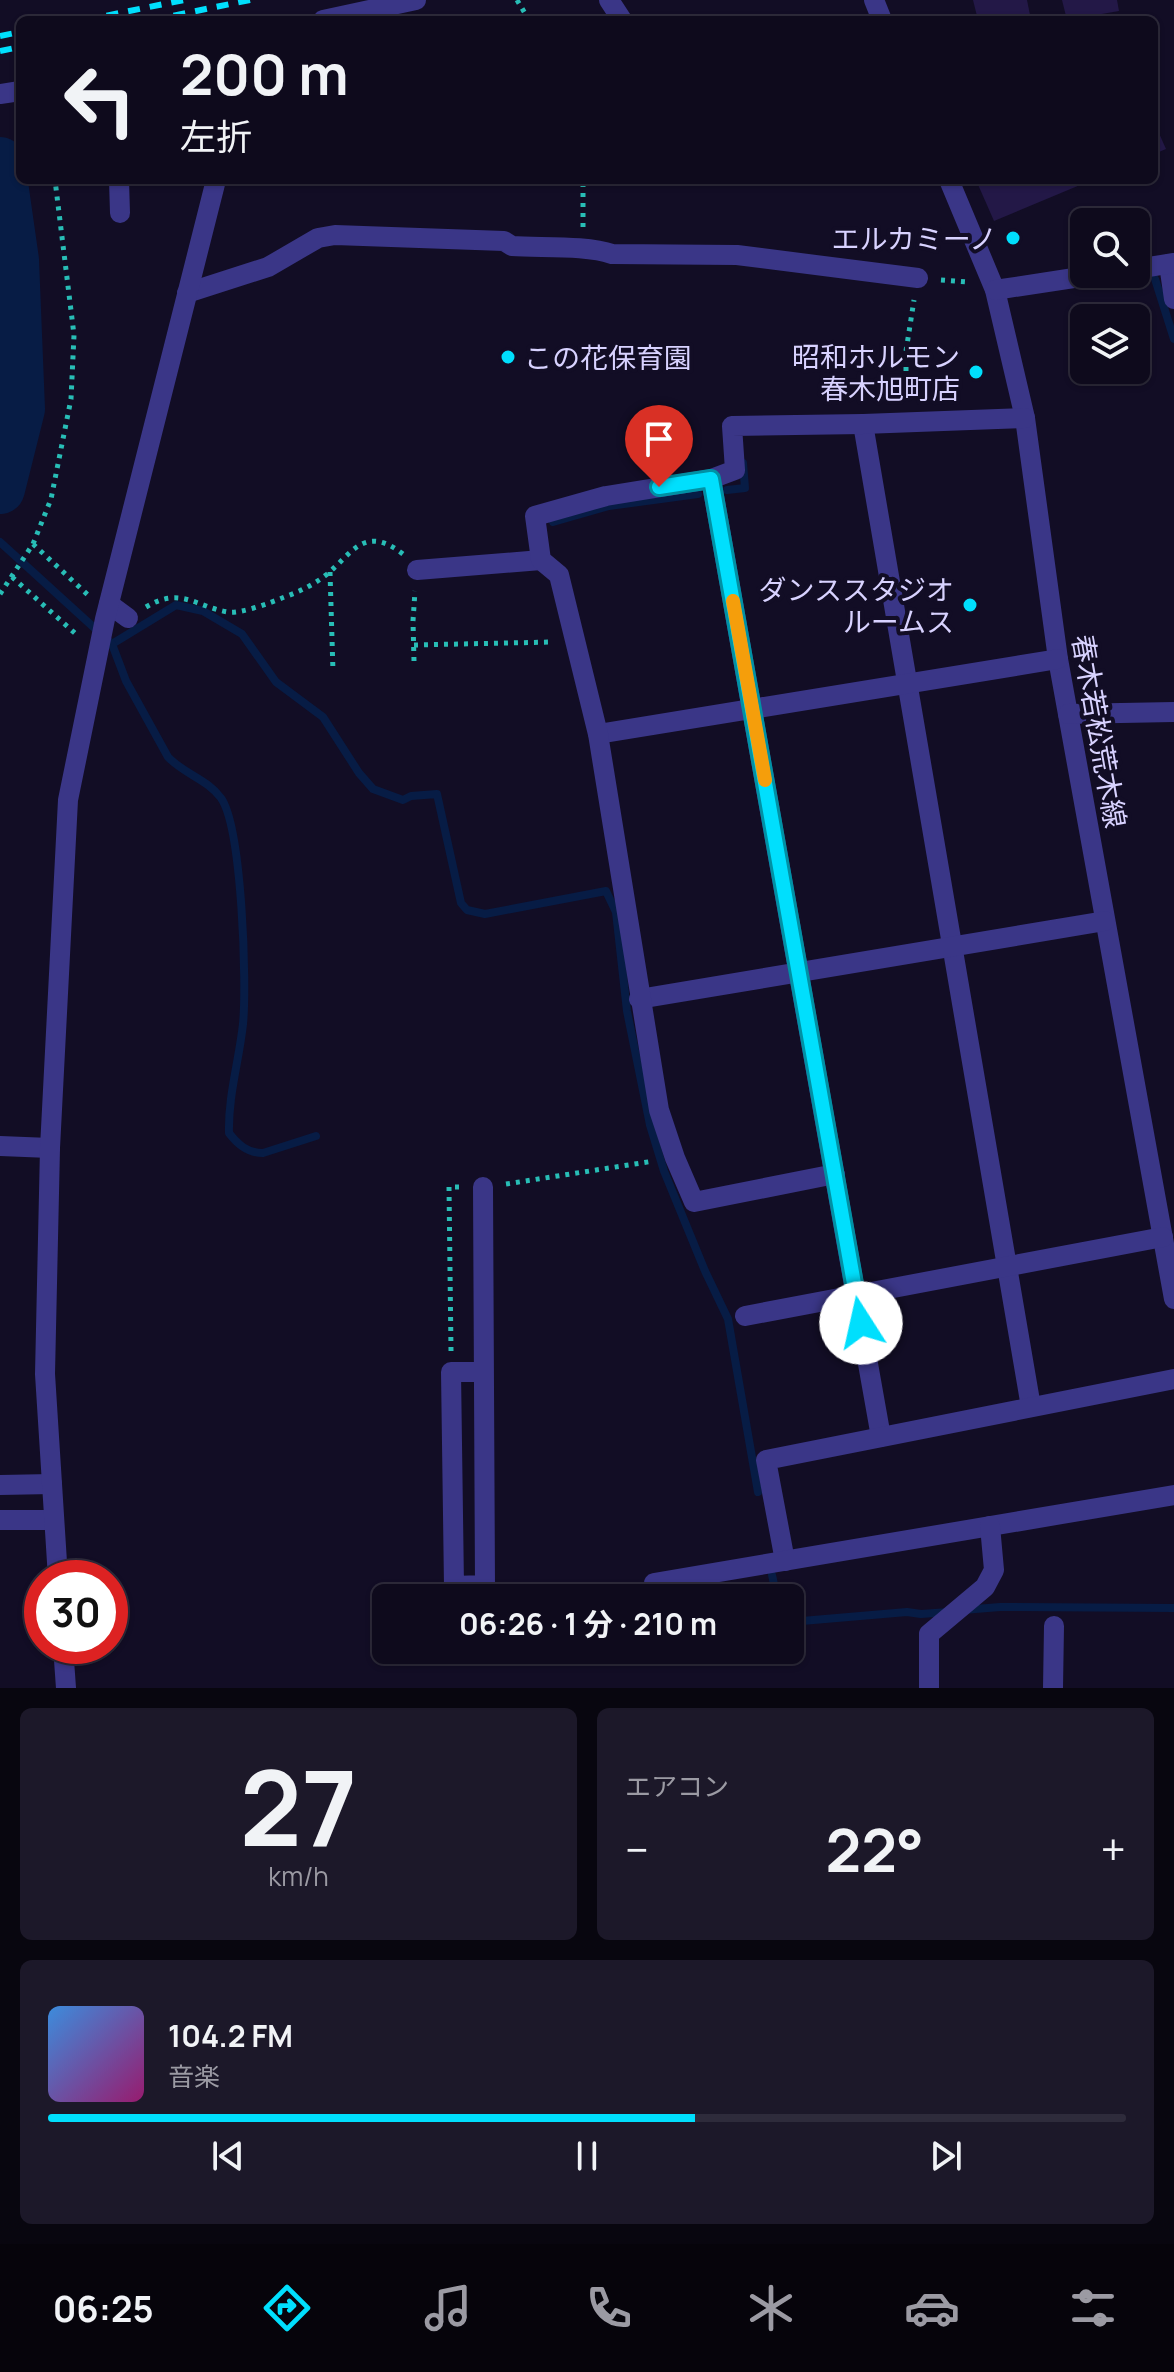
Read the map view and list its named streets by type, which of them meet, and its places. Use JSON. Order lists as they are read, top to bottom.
{
  "streets": {
    "street": ["春木若松荒木線"]
  },
  "places": [
    "エルカミーノ",
    "この花保育園",
    "昭和ホルモン 春木旭町店",
    "ダンススタジオ ルームス"
  ],
  "page": {
    "turn": ["200 m", "左折"],
    "limit": "30",
    "trip": "06:26 · 1 分 · 210 m",
    "tile": [
      ["27", "km/h"],
      "エアコン"
    ],
    "heat": ["−", "22°", "+"],
    "song": ["104.2 FM", "音楽"],
    "tabs": "06:25"
  }
}
